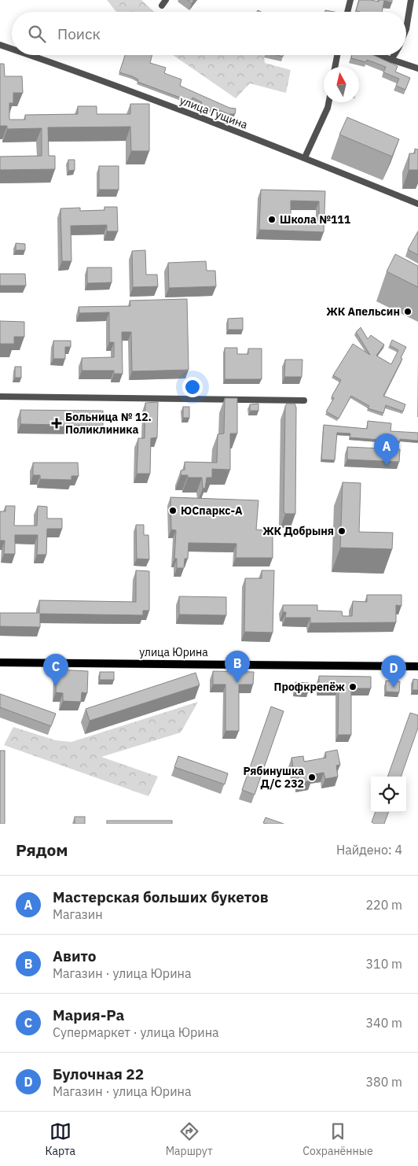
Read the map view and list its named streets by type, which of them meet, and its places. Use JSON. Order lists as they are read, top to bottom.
{
  "streets": {
    "main road": ["улица Юрина"],
    "street": ["улица Гущина"]
  },
  "places": {
    "other": [
      "Школа №111",
      "ЖК Апельсин",
      "ЮСпаркс-А",
      "ЖК Добрыня",
      "Профкрепёж",
      "Рябинушка Д/С 232"
    ],
    "health": ["Больница № 12. Поликлиника"]
  },
  "north": "top",
  "page": {
    "search": "Поиск",
    "pins": [
      "A",
      "B",
      "C",
      "D"
    ],
    "heading": ["Рядом", "Найдено: 4"],
    "list": [
      {
        "mark": "A",
        "name": "Мастерская больших букетов",
        "note": "Магазин",
        "value": "220 m"
      },
      {
        "mark": "B",
        "name": "Авито",
        "note": "Магазин · улица Юрина",
        "value": "310 m"
      },
      {
        "mark": "C",
        "name": "Мария-Ра",
        "note": "Супермаркет · улица Юрина",
        "value": "340 m"
      },
      {
        "mark": "D",
        "name": "Булочная 22",
        "note": "Магазин · улица Юрина",
        "value": "380 m"
      }
    ],
    "nav": ["Карта", "Маршрут", "Сохранённые"]
  }
}
